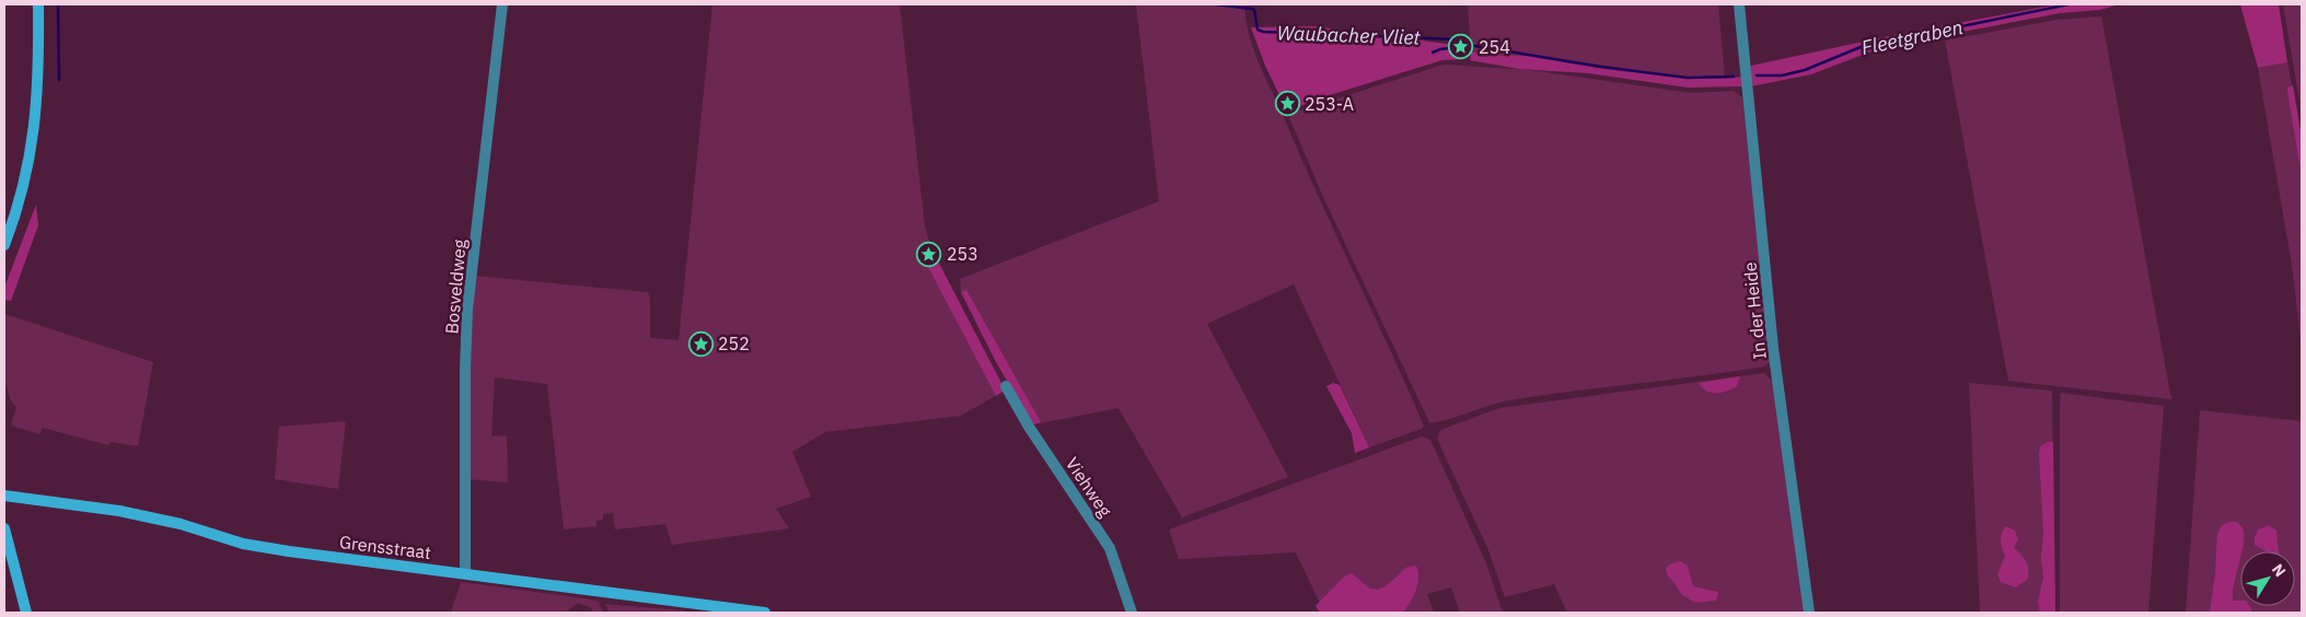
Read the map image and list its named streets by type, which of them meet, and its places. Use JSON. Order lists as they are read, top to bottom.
{
  "streets": {
    "main road": ["Grensstraat"],
    "street": ["Bosveldweg", "In der Heide", "Viehweg"]
  },
  "crossings": [
    ["Bosveldweg", "Grensstraat"]
  ],
  "water": ["Waubacher Vliet", "Fleetgraben"],
  "places": {
    "place": [
      "254",
      "253-A",
      "253",
      "252"
    ]
  },
  "north": "top right"
}
